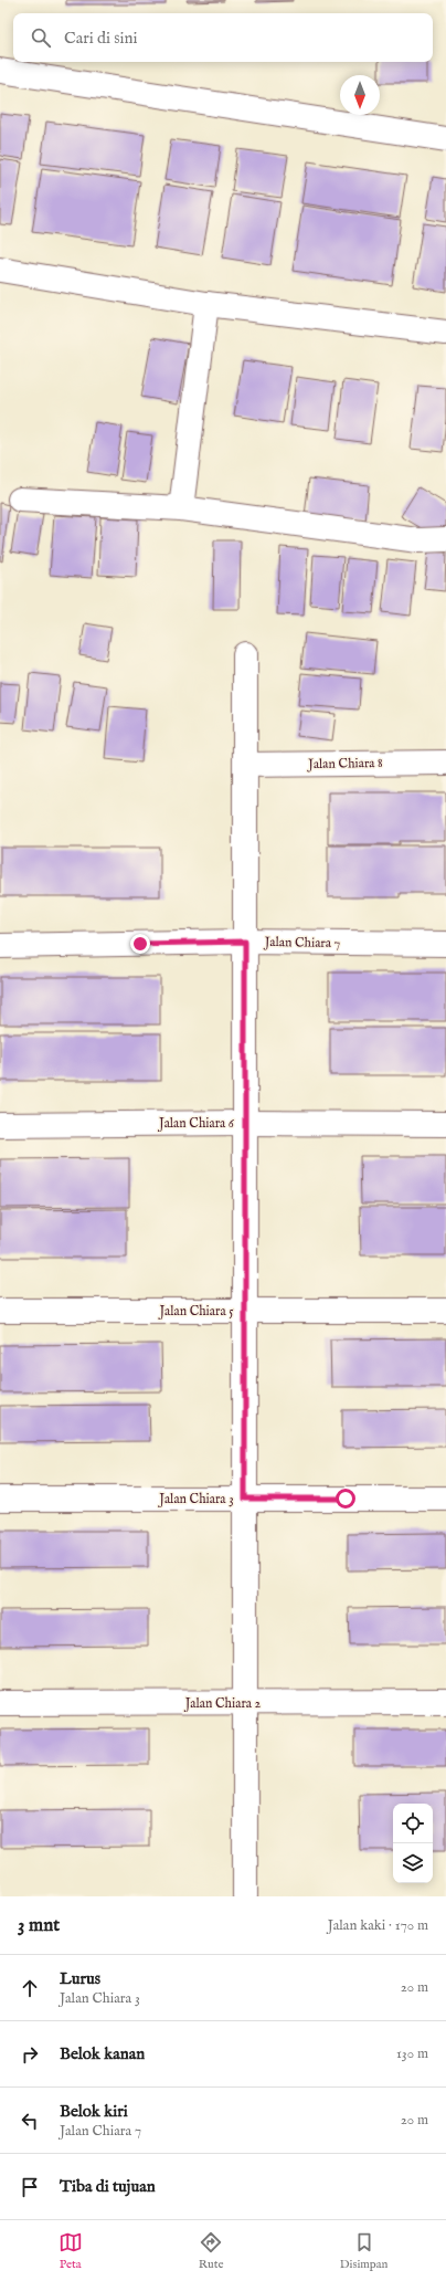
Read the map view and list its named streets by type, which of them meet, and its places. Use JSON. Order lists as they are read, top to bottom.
{
  "streets": {
    "street": [
      "Jalan Chiara 8",
      "Jalan Chiara 7",
      "Jalan Chiara 6",
      "Jalan Chiara 5",
      "Jalan Chiara 3",
      "Jalan Chiara 2"
    ]
  },
  "north": "bottom",
  "page": {
    "search": "Cari di sini",
    "heading": ["3 mnt", "Jalan kaki · 170 m"],
    "list": [
      ["Lurus", "Jalan Chiara 3", "20 m"],
      ["Belok kanan", "130 m"],
      ["Belok kiri", "Jalan Chiara 7", "20 m"],
      "Tiba di tujuan"
    ],
    "nav": ["Peta", "Rute", "Disimpan"]
  }
}
